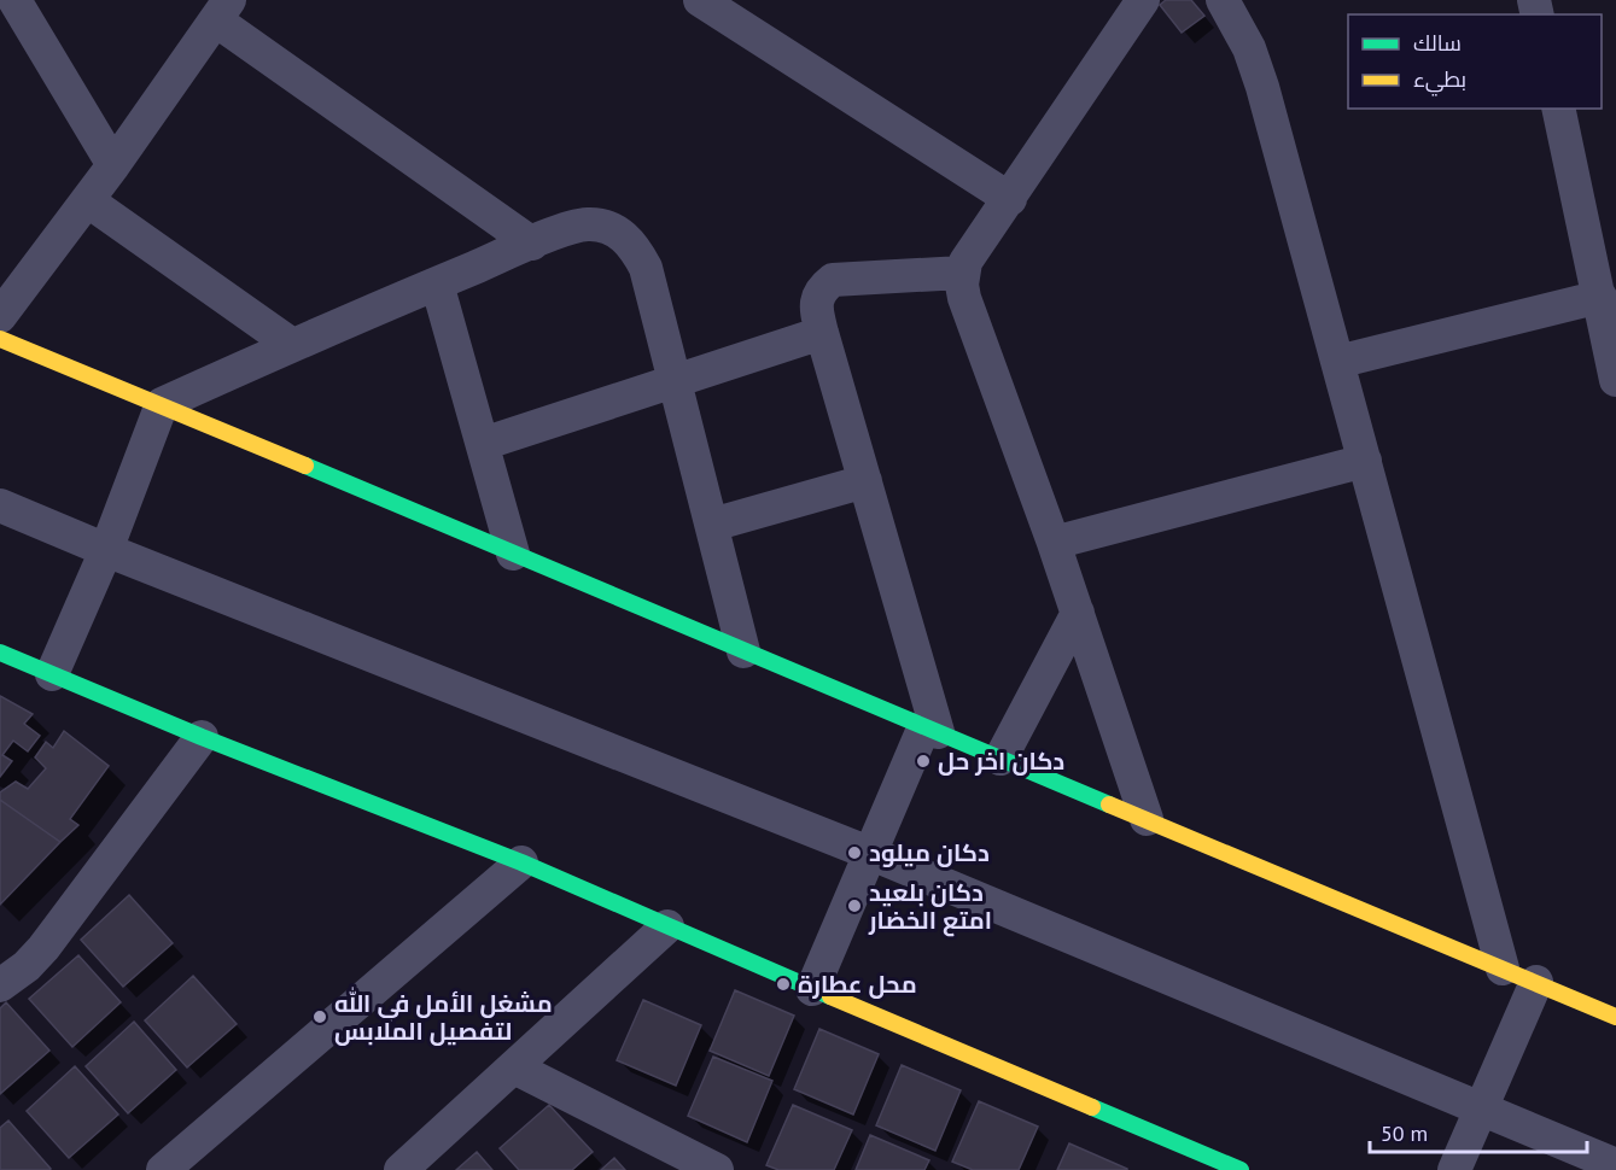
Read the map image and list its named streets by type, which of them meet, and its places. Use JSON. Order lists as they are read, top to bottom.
{
  "places": [
    "دكان اخر حل",
    "دكان ميلود",
    "دكان بلعيد امتع الخضار",
    "محل عطارة",
    "مشغل الأمل في الله لتفصيل الملابس"
  ],
  "legend": ["سالك", "بطيء"],
  "scale_bar": "50 m"
}
